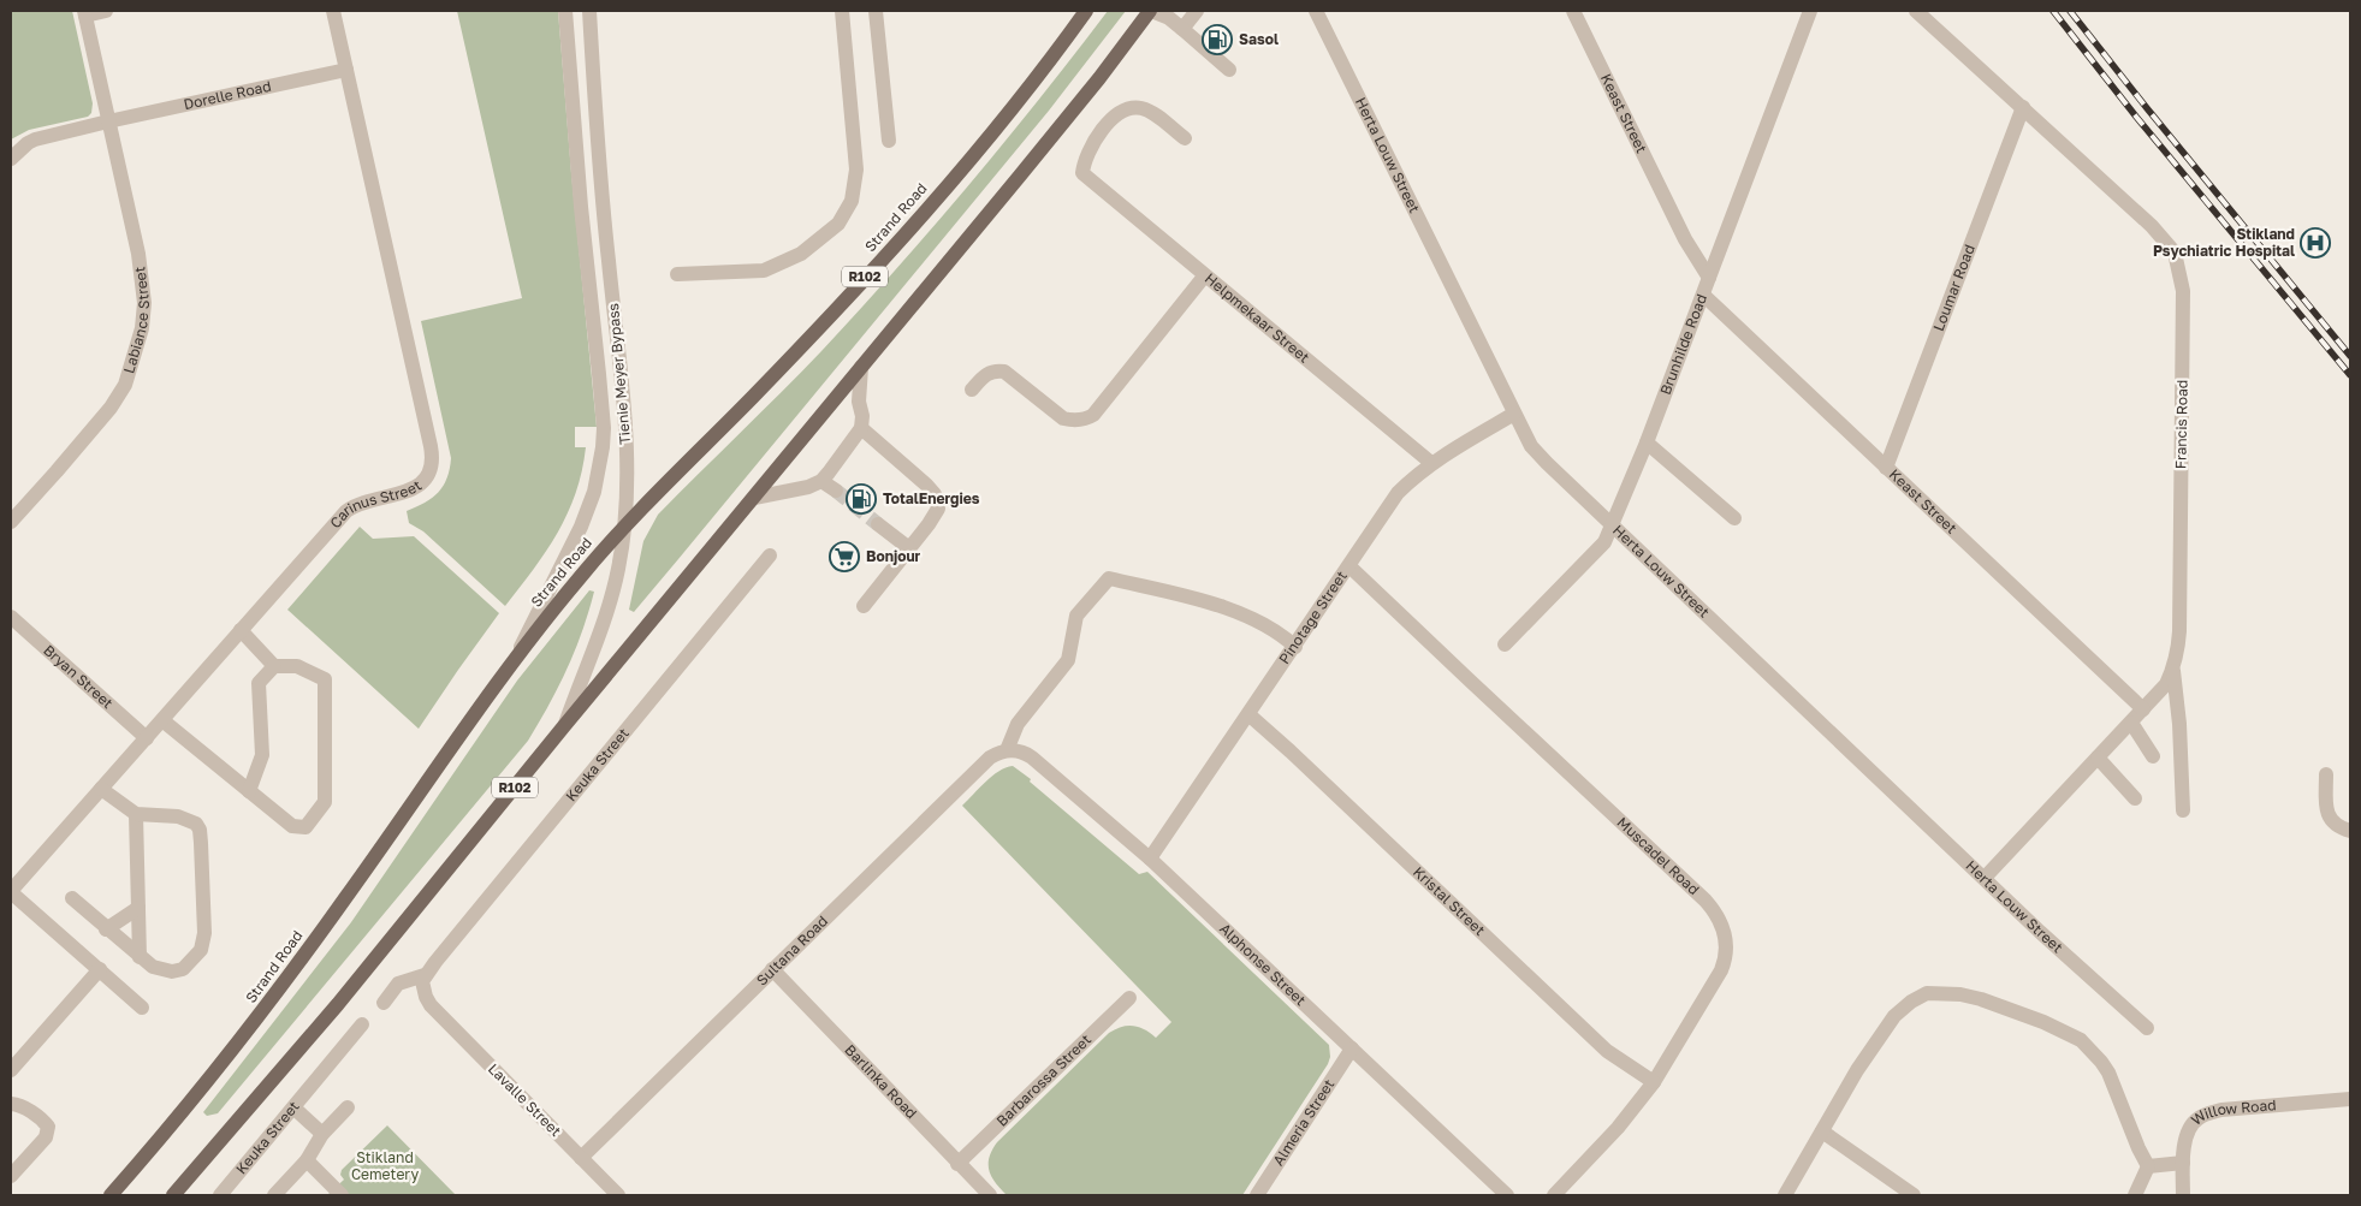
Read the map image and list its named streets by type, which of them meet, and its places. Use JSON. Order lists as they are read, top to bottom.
{
  "streets": {
    "main road": ["Strand Road", "R102"],
    "street": [
      "Dorelle Road",
      "Keast Street",
      "Herta Louw Street",
      "Loumar Road",
      "Helpmekaar Street",
      "Labiance Street",
      "Brunhilde Road",
      "Tienie Meyer Bypass",
      "Francis Road",
      "Carinus Street",
      "Pinotage Street",
      "Bryan Street",
      "Keuka Street",
      "Muscadel Road",
      "Kristal Street",
      "Sultana Road",
      "Alphonse Street",
      "Barbarossa Street",
      "Barlinka Road",
      "Lavalle Street",
      "Willow Road",
      "Almeria Street"
    ]
  },
  "crossings": [
    ["Dorelle Road", "Labiance Street"],
    ["Dorelle Road", "Carinus Street"],
    ["Keast Street", "Loumar Road"],
    ["Keast Street", "Brunhilde Road"],
    ["Keast Street", "Francis Road"],
    ["Herta Louw Street", "Brunhilde Road"],
    ["Herta Louw Street", "Francis Road"],
    ["Herta Louw Street", "Pinotage Street"],
    ["Strand Road", "Tienie Meyer Bypass"],
    ["R102", "Tienie Meyer Bypass"],
    ["Loumar Road", "Francis Road"],
    ["Helpmekaar Street", "Pinotage Street"],
    ["Carinus Street", "Bryan Street"],
    ["Pinotage Street", "Muscadel Road"],
    ["Pinotage Street", "Kristal Street"],
    ["Pinotage Street", "Alphonse Street"],
    ["Keuka Street", "Lavalle Street"],
    ["Muscadel Road", "Kristal Street"],
    ["Sultana Road", "Alphonse Street"],
    ["Sultana Road", "Barlinka Road"],
    ["Sultana Road", "Lavalle Street"],
    ["Alphonse Street", "Almeria Street"],
    ["Barbarossa Street", "Barlinka Road"]
  ],
  "parks": ["Stikland Cemetery"],
  "places": {
    "fuel station": ["Sasol", "TotalEnergies"],
    "hospital": ["Stikland Psychiatric Hospital"],
    "supermarket": ["Bonjour"]
  }
}
